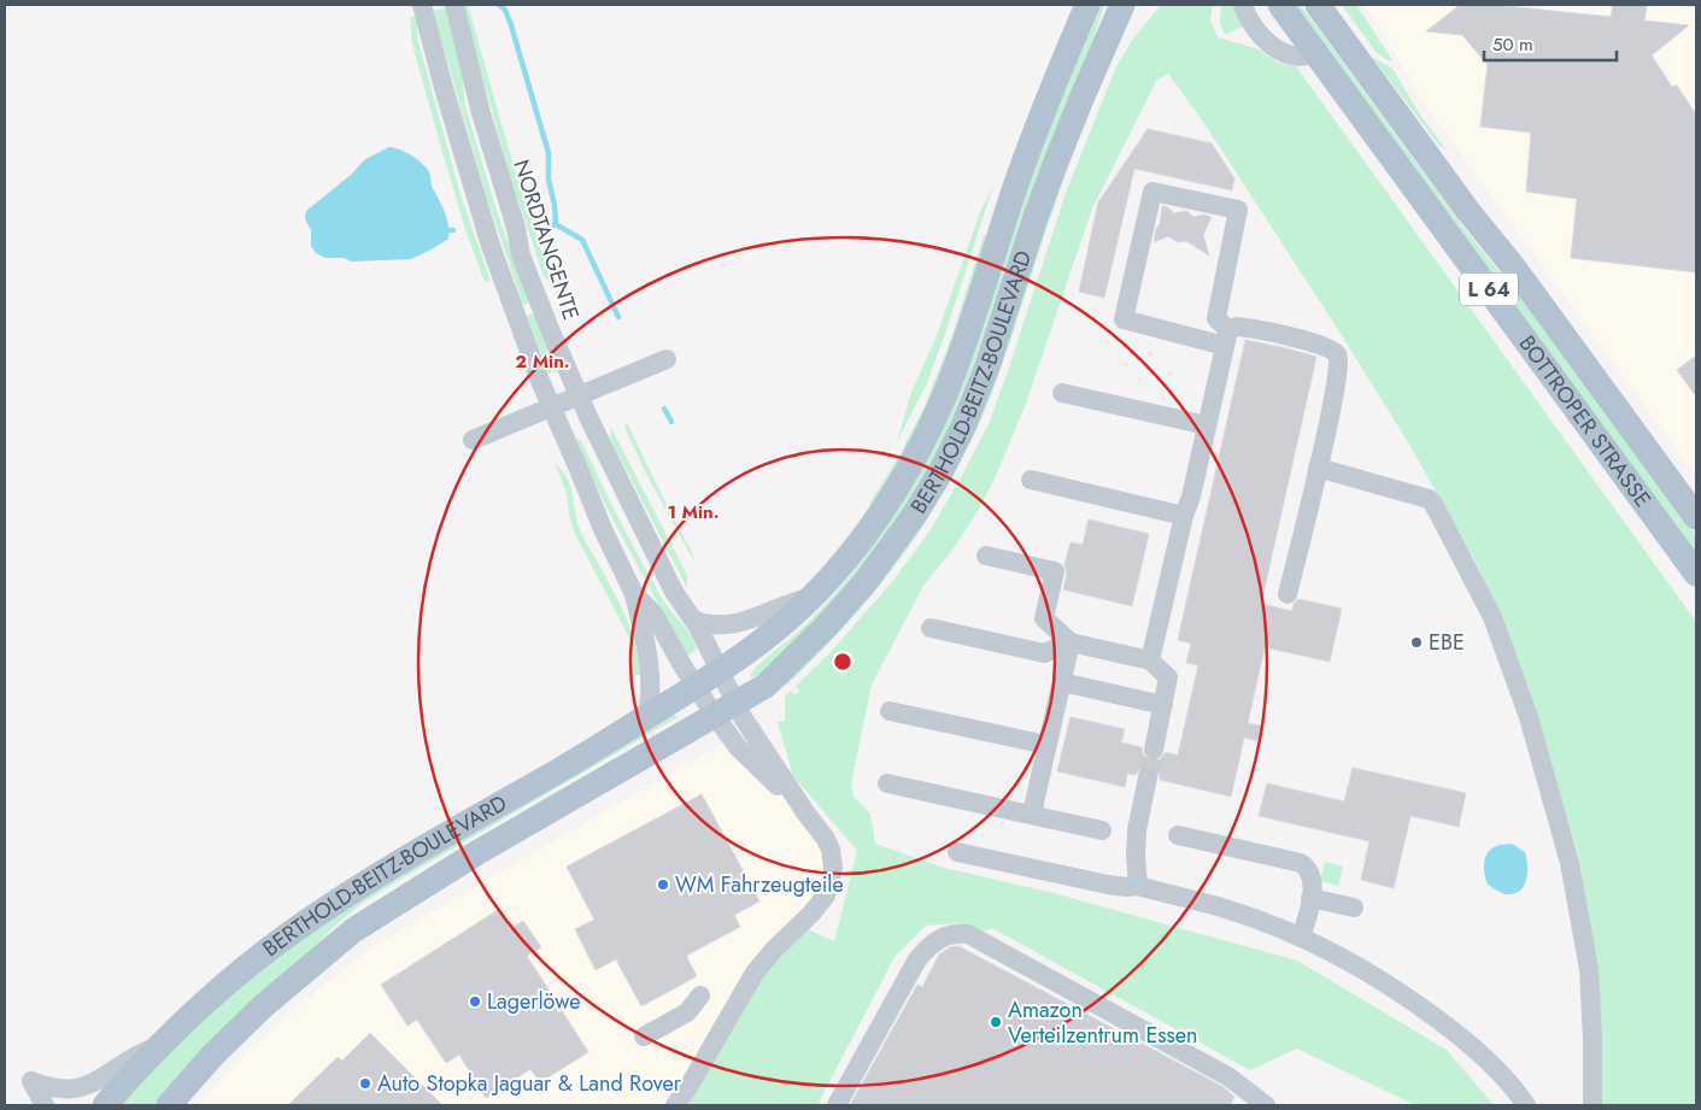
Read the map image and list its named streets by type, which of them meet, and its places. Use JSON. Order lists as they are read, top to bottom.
{
  "streets": {
    "main road": ["L 64", "BERTHOLD-BEITZ-BOULEVARD", "BOTTROPER STRASSE"],
    "street": ["NORDTANGENTE"]
  },
  "crossings": [
    ["NORDTANGENTE", "BERTHOLD-BEITZ-BOULEVARD"]
  ],
  "places": [
    "EBE",
    "WM Fahrzeugteile",
    "Lagerlöwe",
    "Amazon Verteilzentrum Essen",
    "Auto Stopka Jaguar & Land Rover"
  ],
  "scale_bar": "50 m",
  "rings": ["2 Min.", "1 Min."]
}
